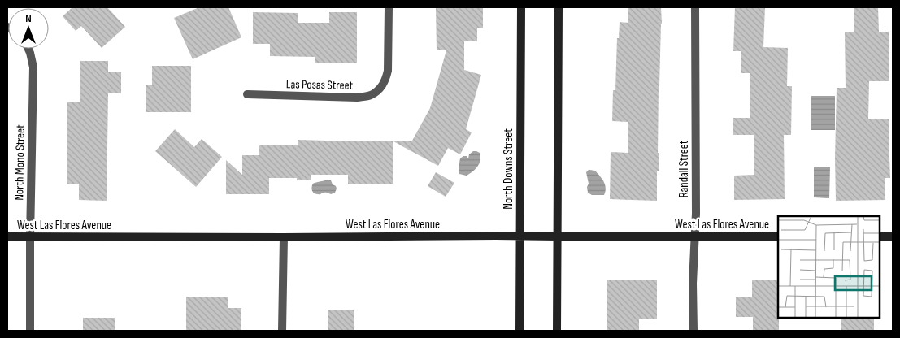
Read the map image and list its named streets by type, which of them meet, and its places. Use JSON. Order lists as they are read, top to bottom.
{
  "streets": {
    "main road": ["North Downs Street", "West Las Flores Avenue"],
    "street": ["Las Posas Street", "North Mono Street", "Randall Street"]
  },
  "crossings": [
    ["North Mono Street", "West Las Flores Avenue"],
    ["North Downs Street", "West Las Flores Avenue"],
    ["Randall Street", "West Las Flores Avenue"]
  ],
  "north": "top"
}
